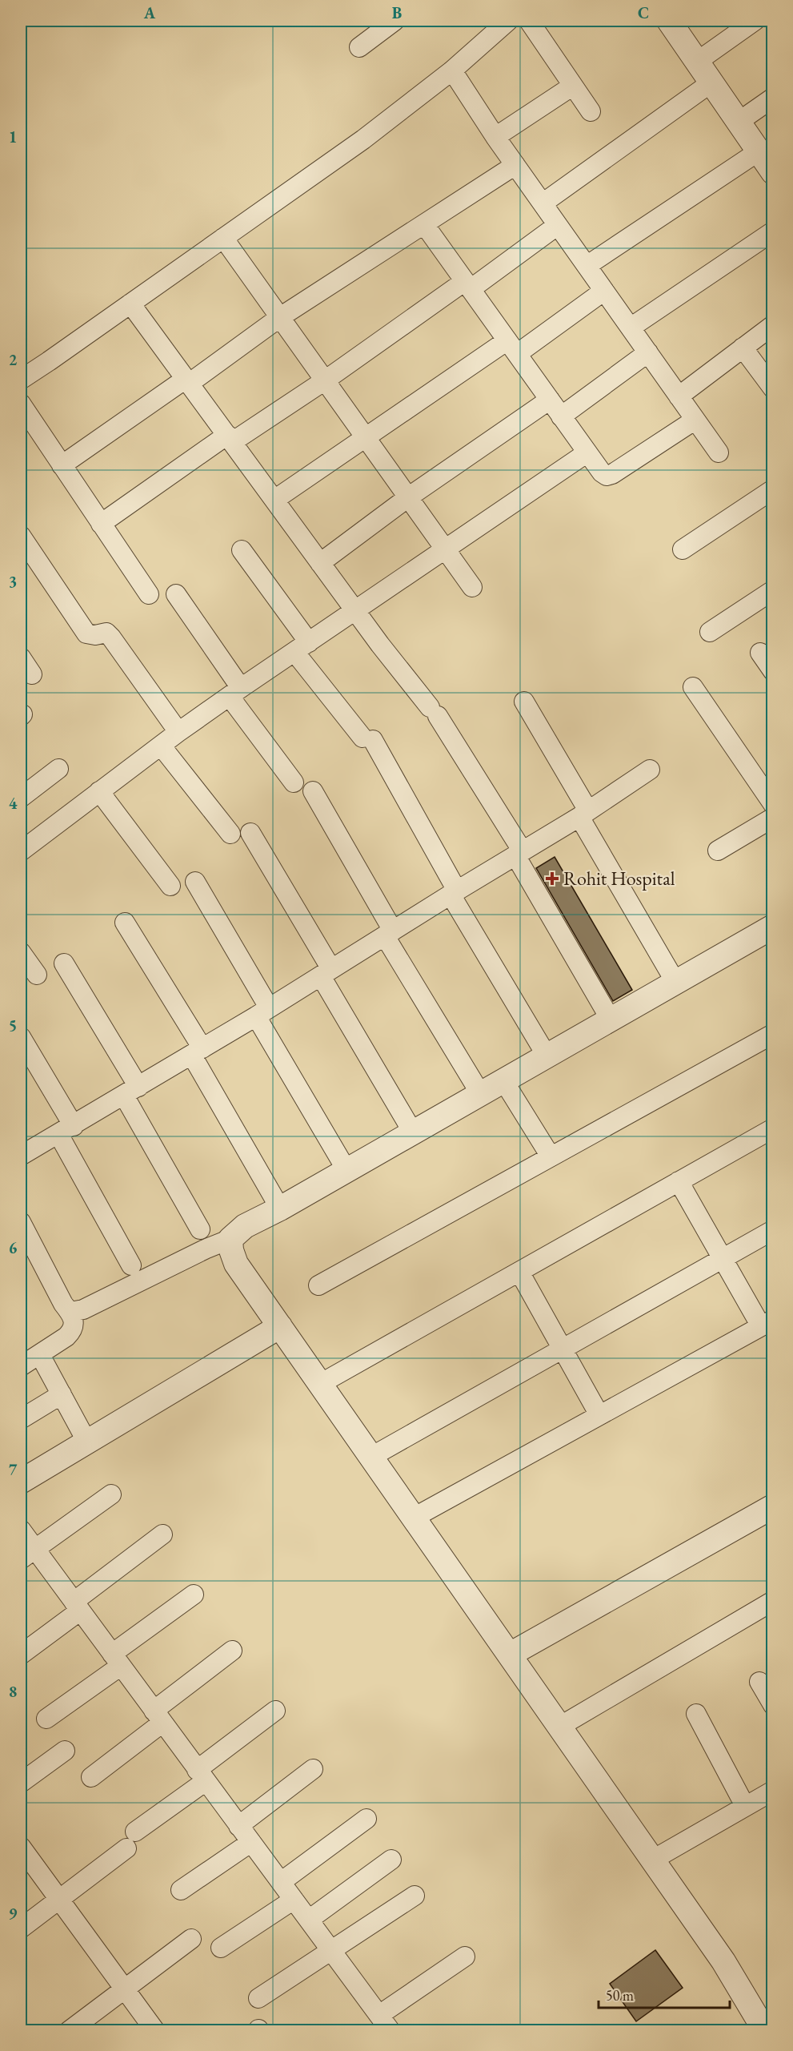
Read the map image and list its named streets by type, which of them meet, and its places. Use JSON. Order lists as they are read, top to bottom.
{
  "places": {
    "health": ["Rohit Hospital"]
  },
  "scale_bar": "50 m",
  "grid": {
    "columns": ["A", "B", "C"],
    "rows": [
      "1",
      "2",
      "3",
      "4",
      "5",
      "6",
      "7",
      "8",
      "9"
    ]
  }
}
